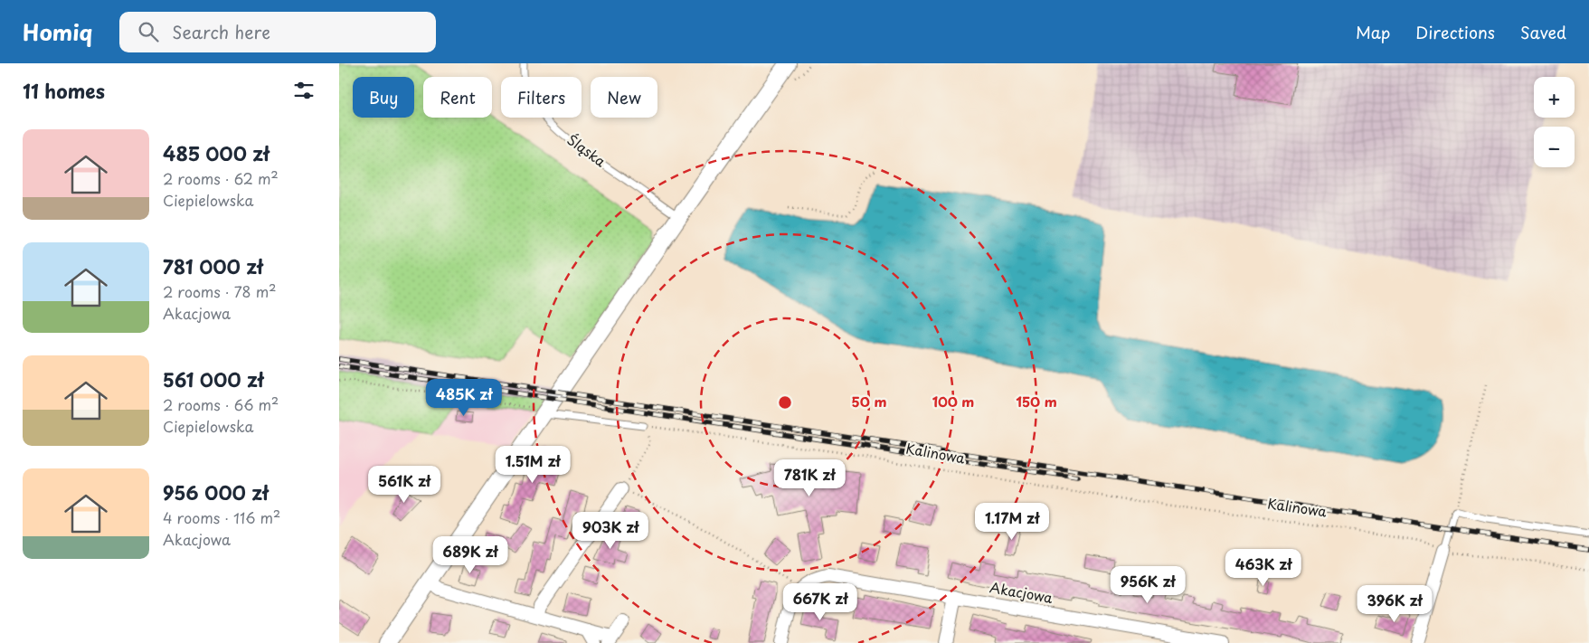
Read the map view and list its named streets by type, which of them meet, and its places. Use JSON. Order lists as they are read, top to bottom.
{
  "streets": {
    "street": ["Akacjowa"],
    "lane": ["Śląska"],
    "path": ["Kalinowa"]
  },
  "page": {
    "header": "Homiq",
    "search": "Search here",
    "nav": ["Map", "Directions", "Saved"],
    "heading": "11 homes",
    "map_buttons": ["+", "−"],
    "chip": [
      "Buy",
      "Rent",
      "Filters",
      "New"
    ],
    "list": [
      {
        "name": "485 000 zł",
        "note": "2 rooms · 62 m² · Ciepielowska"
      },
      {
        "name": "781 000 zł",
        "note": "2 rooms · 78 m² · Akacjowa"
      },
      {
        "name": "561 000 zł",
        "note": "2 rooms · 66 m² · Ciepielowska"
      },
      {
        "name": "956 000 zł",
        "note": "4 rooms · 116 m² · Akacjowa"
      }
    ],
    "price": [
      "485K zł",
      "1.51M zł",
      "781K zł",
      "561K zł",
      "1.17M zł",
      "903K zł",
      "689K zł",
      "463K zł",
      "956K zł",
      "667K zł",
      "396K zł"
    ]
  },
  "rings": ["50 m", "100 m", "150 m"]
}
